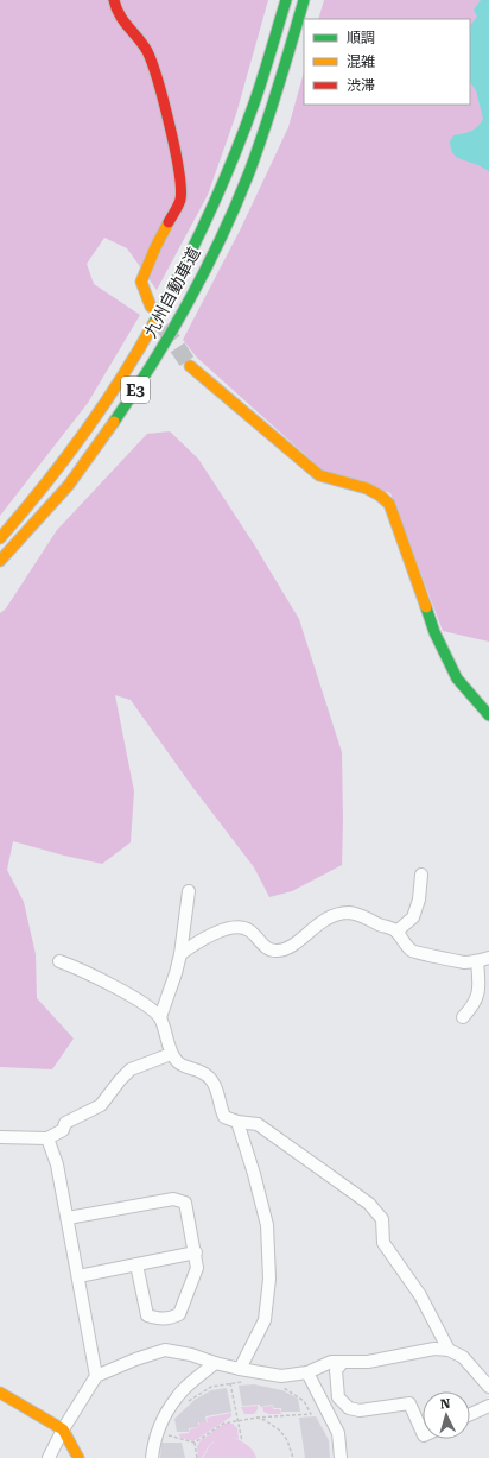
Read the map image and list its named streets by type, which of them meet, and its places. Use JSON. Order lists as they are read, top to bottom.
{
  "streets": {
    "main road": ["九州自動車道", "E3"]
  },
  "legend": ["順調", "混雑", "渋滞"],
  "north": "top"
}
